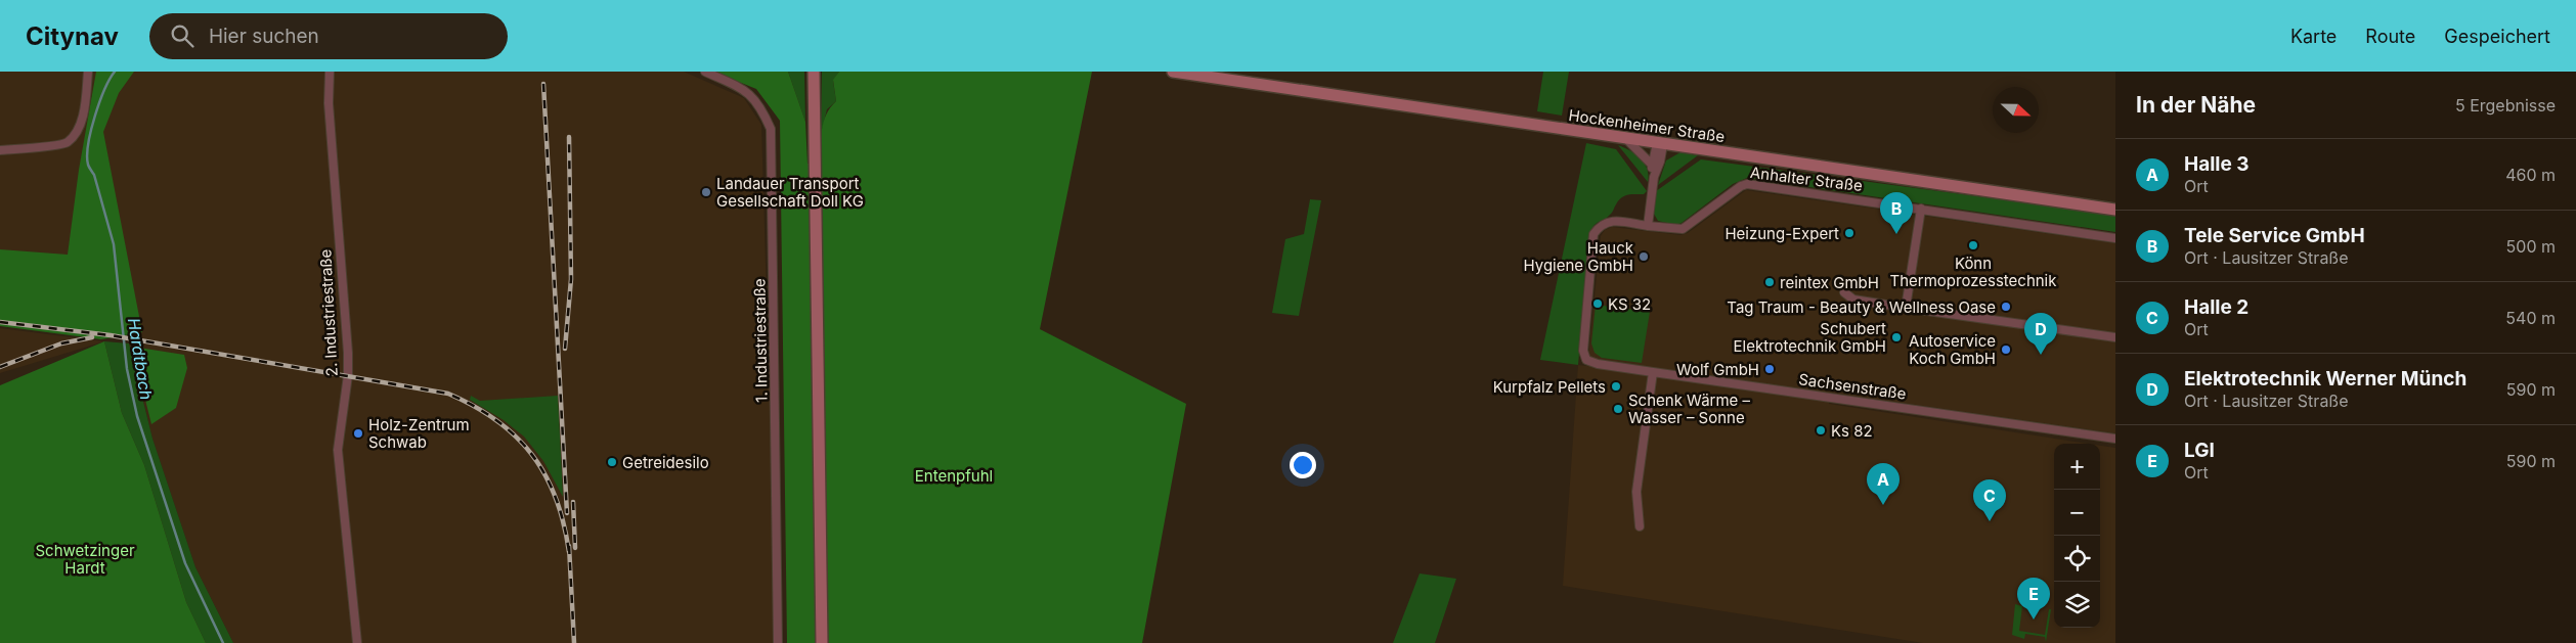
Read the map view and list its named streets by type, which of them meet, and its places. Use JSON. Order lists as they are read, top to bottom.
{
  "streets": {
    "street": [
      "Hockenheimer Straße",
      "Anhalter Straße",
      "2. Industriestraße",
      "1. Industriestraße",
      "Sachsenstraße"
    ]
  },
  "crossings": [
    ["Anhalter Straße", "Sachsenstraße"]
  ],
  "water": ["Hardtbach"],
  "parks": ["Entenpfuhl", "Schwetzinger Hardt"],
  "places": [
    "Landauer Transport Gesellschaft Doll KG",
    "Heizung-Expert",
    "Könn Thermoprozesstechnik",
    "Hauck Hygiene GmbH",
    "reintex GmbH",
    "KS 32",
    "Tag Traum - Beauty & Wellness Oase",
    "Schubert Elektrotechnik GmbH",
    "Autoservice Koch GmbH",
    "Wolf GmbH",
    "Kurpfalz Pellets",
    "Schenk Wärme – Wasser – Sonne",
    "Ks 82",
    "Holz-Zentrum Schwab",
    "Getreidesilo"
  ],
  "north": "right",
  "page": {
    "header": "Citynav",
    "search": "Hier suchen",
    "nav": ["Karte", "Route", "Gespeichert"],
    "heading": ["In der Nähe", "5 Ergebnisse"],
    "list": [
      {
        "mark": "A",
        "name": "Halle 3",
        "note": "Ort",
        "value": "460 m"
      },
      {
        "mark": "B",
        "name": "Tele Service GmbH",
        "note": "Ort · Lausitzer Straße",
        "value": "500 m"
      },
      {
        "mark": "C",
        "name": "Halle 2",
        "note": "Ort",
        "value": "540 m"
      },
      {
        "mark": "D",
        "name": "Elektrotechnik Werner Münch",
        "note": "Ort · Lausitzer Straße",
        "value": "590 m"
      },
      {
        "mark": "E",
        "name": "LGI",
        "note": "Ort",
        "value": "590 m"
      }
    ],
    "pins": [
      "B",
      "D",
      "A",
      "C",
      "E"
    ],
    "map_buttons": ["+", "−"]
  }
}
